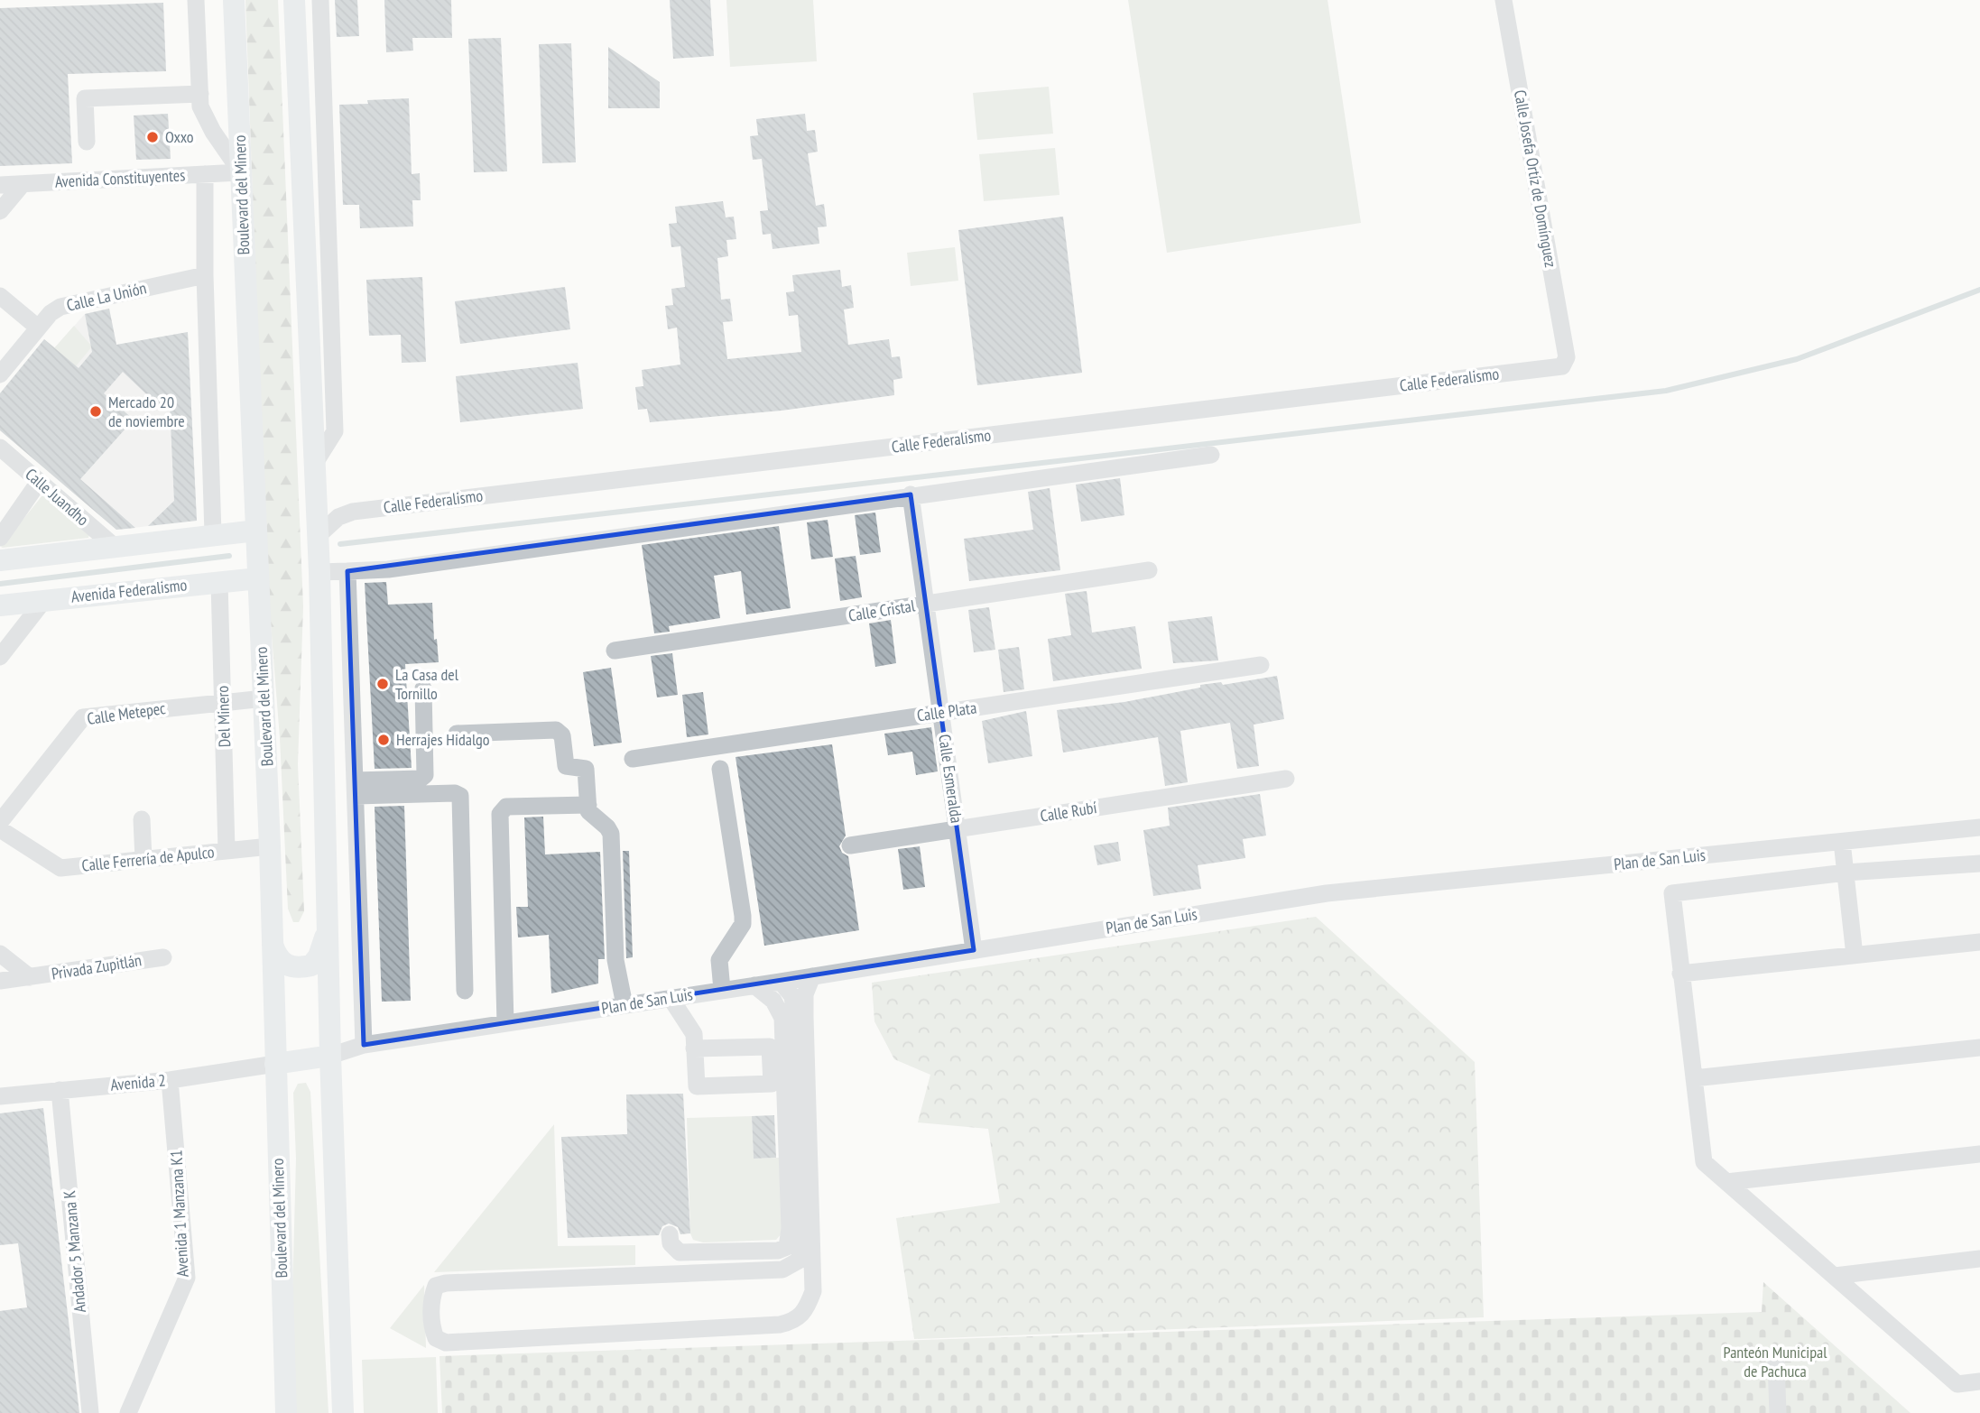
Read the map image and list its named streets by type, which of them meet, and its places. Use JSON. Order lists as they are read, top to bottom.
{
  "streets": {
    "main road": ["Boulevard del Minero", "Avenida Federalismo"],
    "street": [
      "Avenida Constituyentes",
      "Calle Josefa Ortíz de Domínguez",
      "Calle La Unión",
      "Calle Federalismo",
      "Calle Juandho",
      "Calle Cristal",
      "Calle Plata",
      "Calle Metepec",
      "Del Minero",
      "Calle Esmeralda",
      "Calle Rubí",
      "Calle Ferrería de Apulco",
      "Plan de San Luis",
      "Privada Zupitlán",
      "Avenida 2",
      "Avenida 1 Manzana K1",
      "Andador 5 Manzana K"
    ]
  },
  "crossings": [
    ["Avenida Constituyentes", "Boulevard del Minero"],
    ["Calle Josefa Ortíz de Domínguez", "Calle Federalismo"],
    ["Boulevard del Minero", "Avenida Federalismo"],
    ["Boulevard del Minero", "Calle Metepec"],
    ["Boulevard del Minero", "Calle Ferrería de Apulco"],
    ["Boulevard del Minero", "Avenida 2"],
    ["Avenida Federalismo", "Del Minero"],
    ["Calle Cristal", "Calle Esmeralda"],
    ["Calle Plata", "Calle Esmeralda"],
    ["Calle Metepec", "Del Minero"],
    ["Del Minero", "Calle Ferrería de Apulco"],
    ["Calle Esmeralda", "Calle Rubí"],
    ["Calle Esmeralda", "Plan de San Luis"],
    ["Avenida 2", "Avenida 1 Manzana K1"],
    ["Avenida 2", "Andador 5 Manzana K"]
  ],
  "parks": ["Panteón Municipal de Pachuca"],
  "places": [
    "Oxxo",
    "Mercado 20 de noviembre",
    "La Casa del Tornillo",
    "Herrajes Hidalgo"
  ]
}
